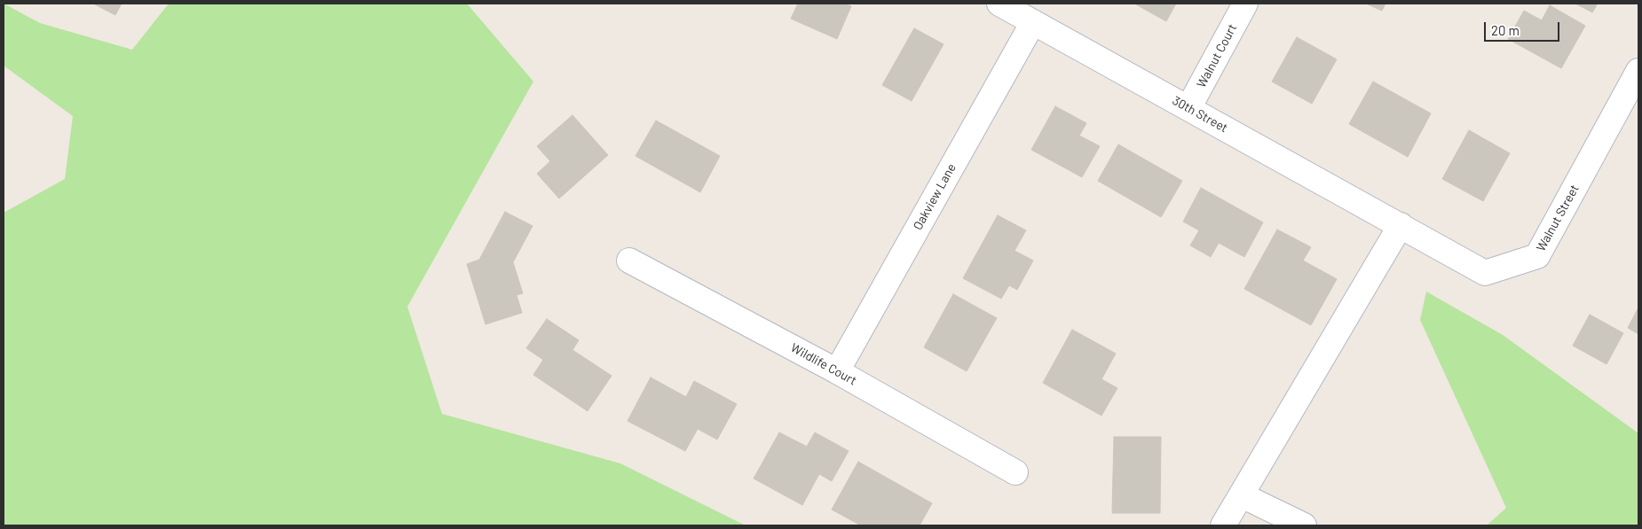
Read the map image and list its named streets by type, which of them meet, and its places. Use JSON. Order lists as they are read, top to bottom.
{
  "streets": {
    "street": [
      "Walnut Court",
      "30th Street",
      "Oakview Lane",
      "Walnut Street",
      "Wildlife Court"
    ]
  },
  "crossings": [
    ["Walnut Court", "30th Street"],
    ["30th Street", "Oakview Lane"],
    ["30th Street", "Walnut Street"],
    ["Oakview Lane", "Wildlife Court"]
  ],
  "scale_bar": "20 m"
}
